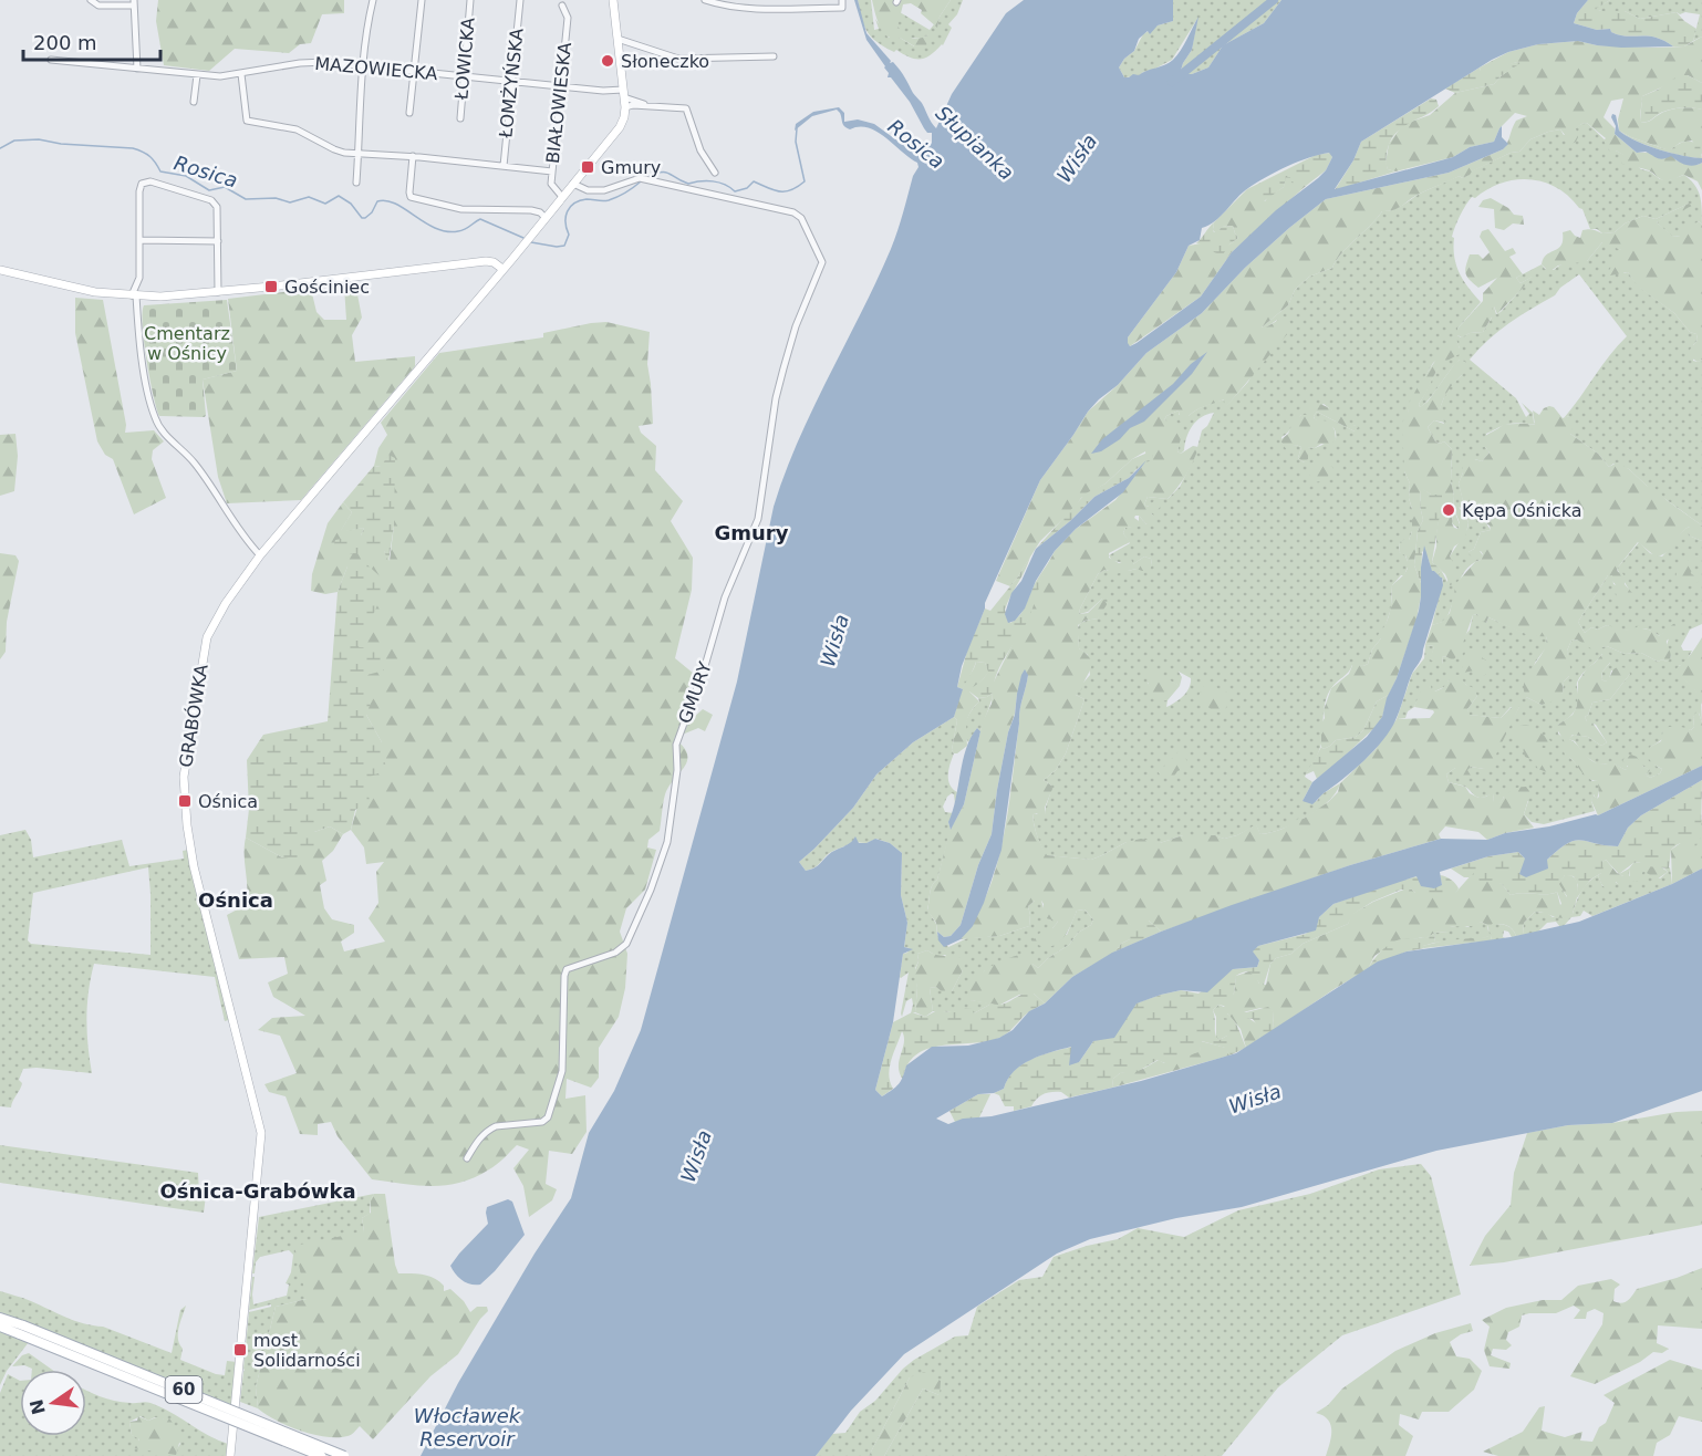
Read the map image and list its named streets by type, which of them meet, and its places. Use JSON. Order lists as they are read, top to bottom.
{
  "streets": {
    "main road": ["60"],
    "street": [
      "ŁOWICKA",
      "MAZOWIECKA",
      "ŁOMŻYŃSKA",
      "BIAŁOWIESKA",
      "GMURY",
      "GRABÓWKA"
    ]
  },
  "crossings": [
    ["ŁOWICKA", "MAZOWIECKA"],
    ["MAZOWIECKA", "ŁOMŻYŃSKA"],
    ["MAZOWIECKA", "BIAŁOWIESKA"],
    ["BIAŁOWIESKA", "GRABÓWKA"],
    ["GMURY", "GRABÓWKA"]
  ],
  "districts": ["Gmury", "Ośnica", "Ośnica-Grabówka"],
  "water": [
    "Słupianka",
    "Rosica",
    "Wisła",
    "Włocławek Reservoir"
  ],
  "parks": ["Cmentarz w Ośnicy"],
  "places": {
    "other": ["Słoneczko", "Kępa Ośnicka"],
    "transit": [
      "Gmury",
      "Gościniec",
      "Ośnica",
      "most Solidarności"
    ]
  },
  "scale_bar": "200 m",
  "north": "left"
}
